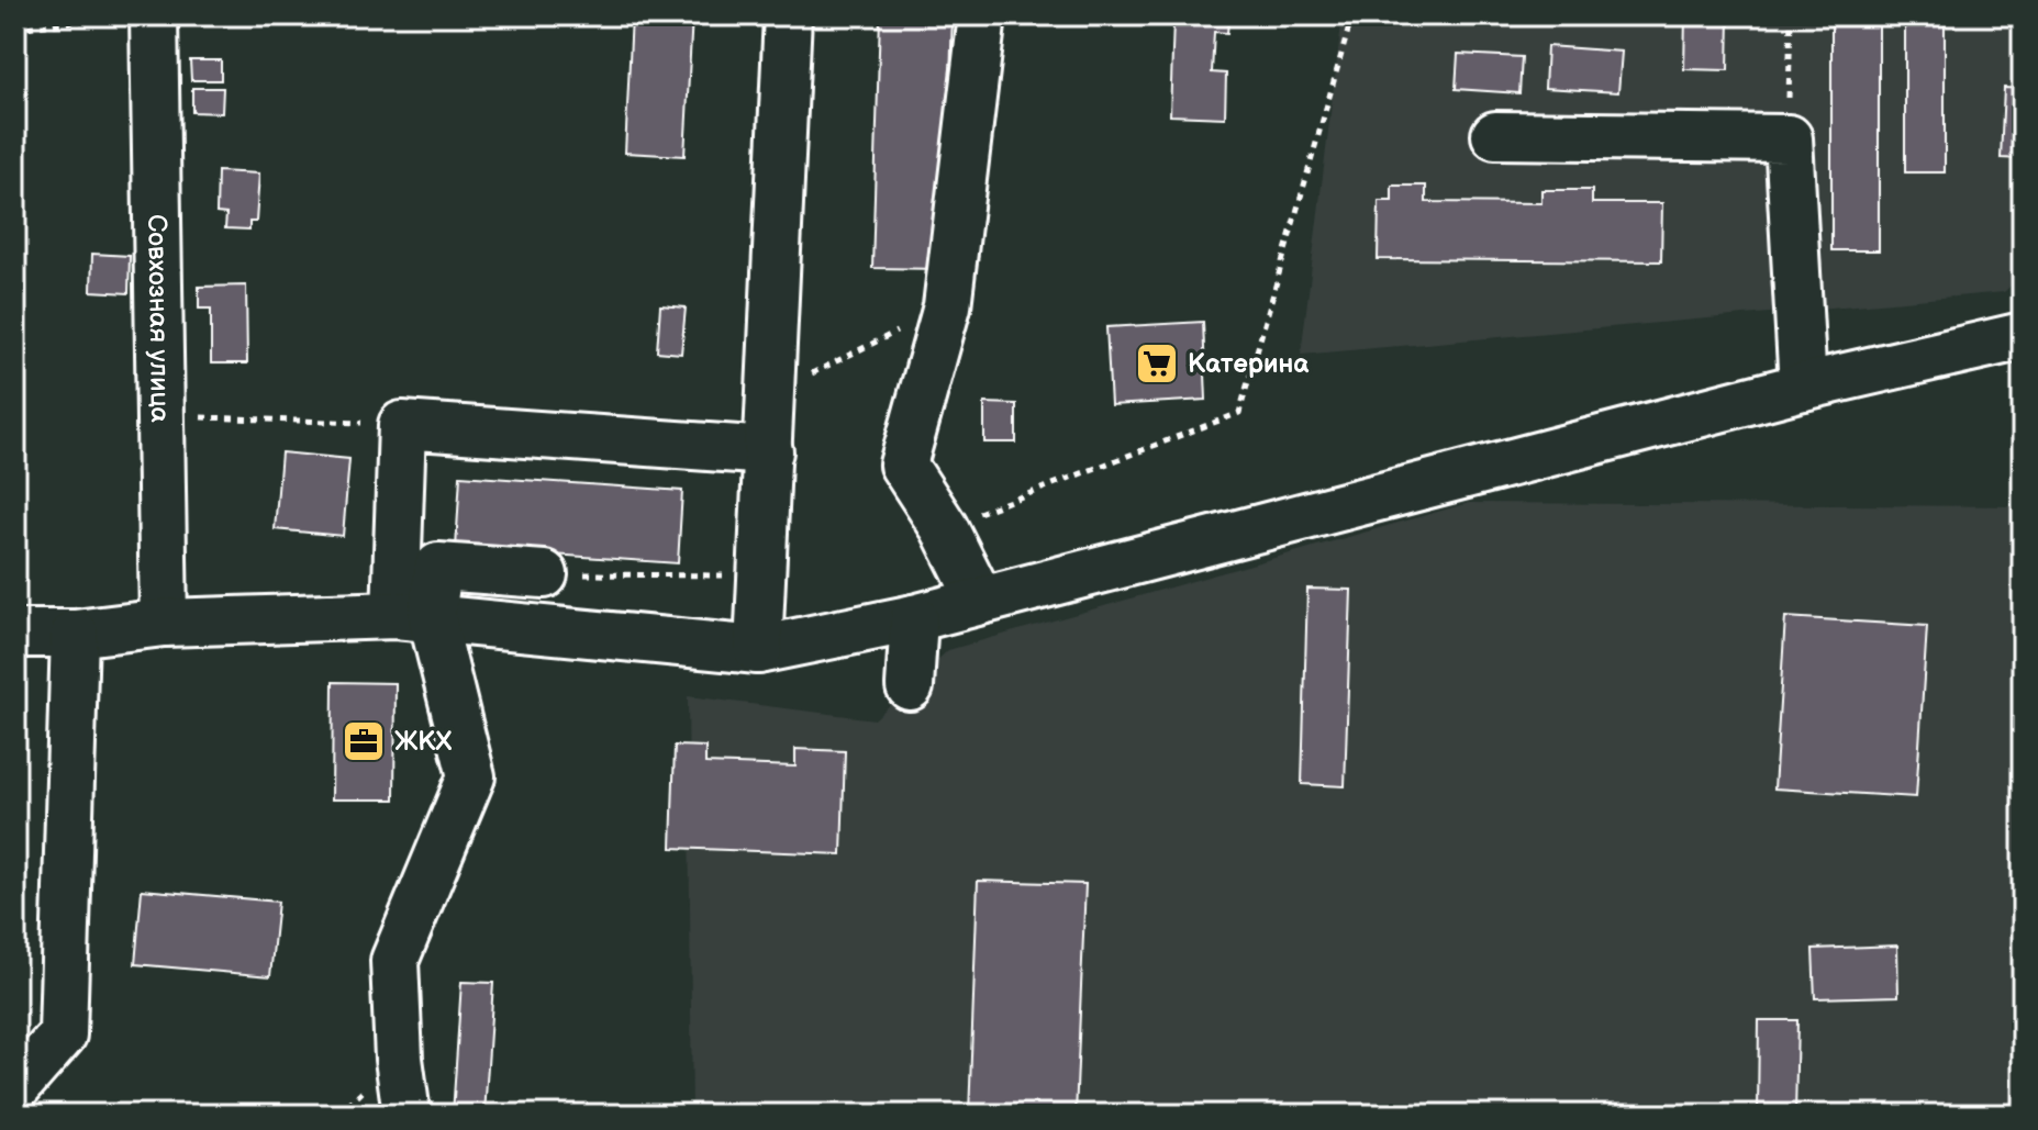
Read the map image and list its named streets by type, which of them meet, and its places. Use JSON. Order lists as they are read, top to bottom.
{
  "streets": {
    "street": ["Совхозная улица"]
  },
  "places": {
    "supermarket": ["Катерина"],
    "office": ["ЖКХ"]
  }
}
